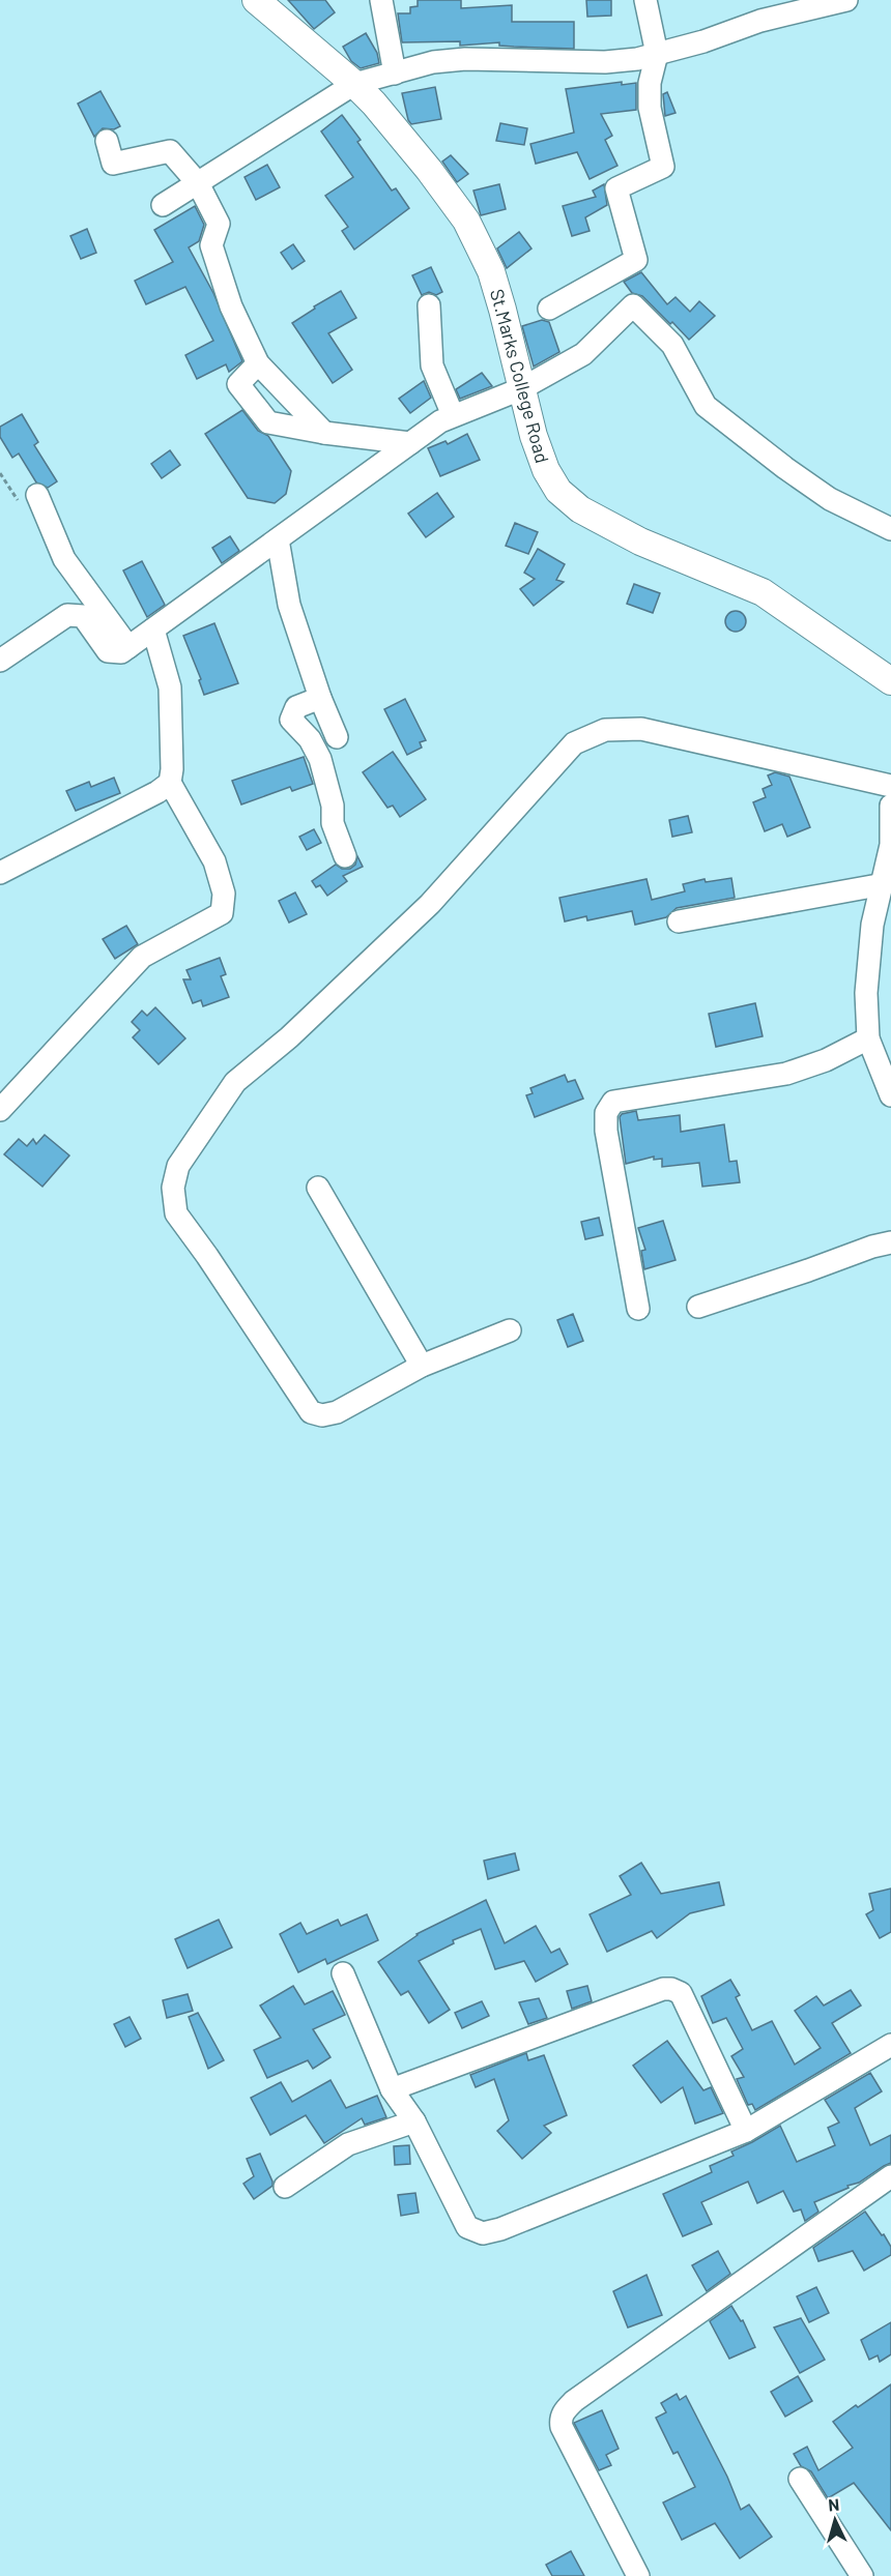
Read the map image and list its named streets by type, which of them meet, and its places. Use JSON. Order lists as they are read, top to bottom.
{
  "streets": {
    "main road": ["St.Marks College Road"]
  },
  "north": "top"
}
